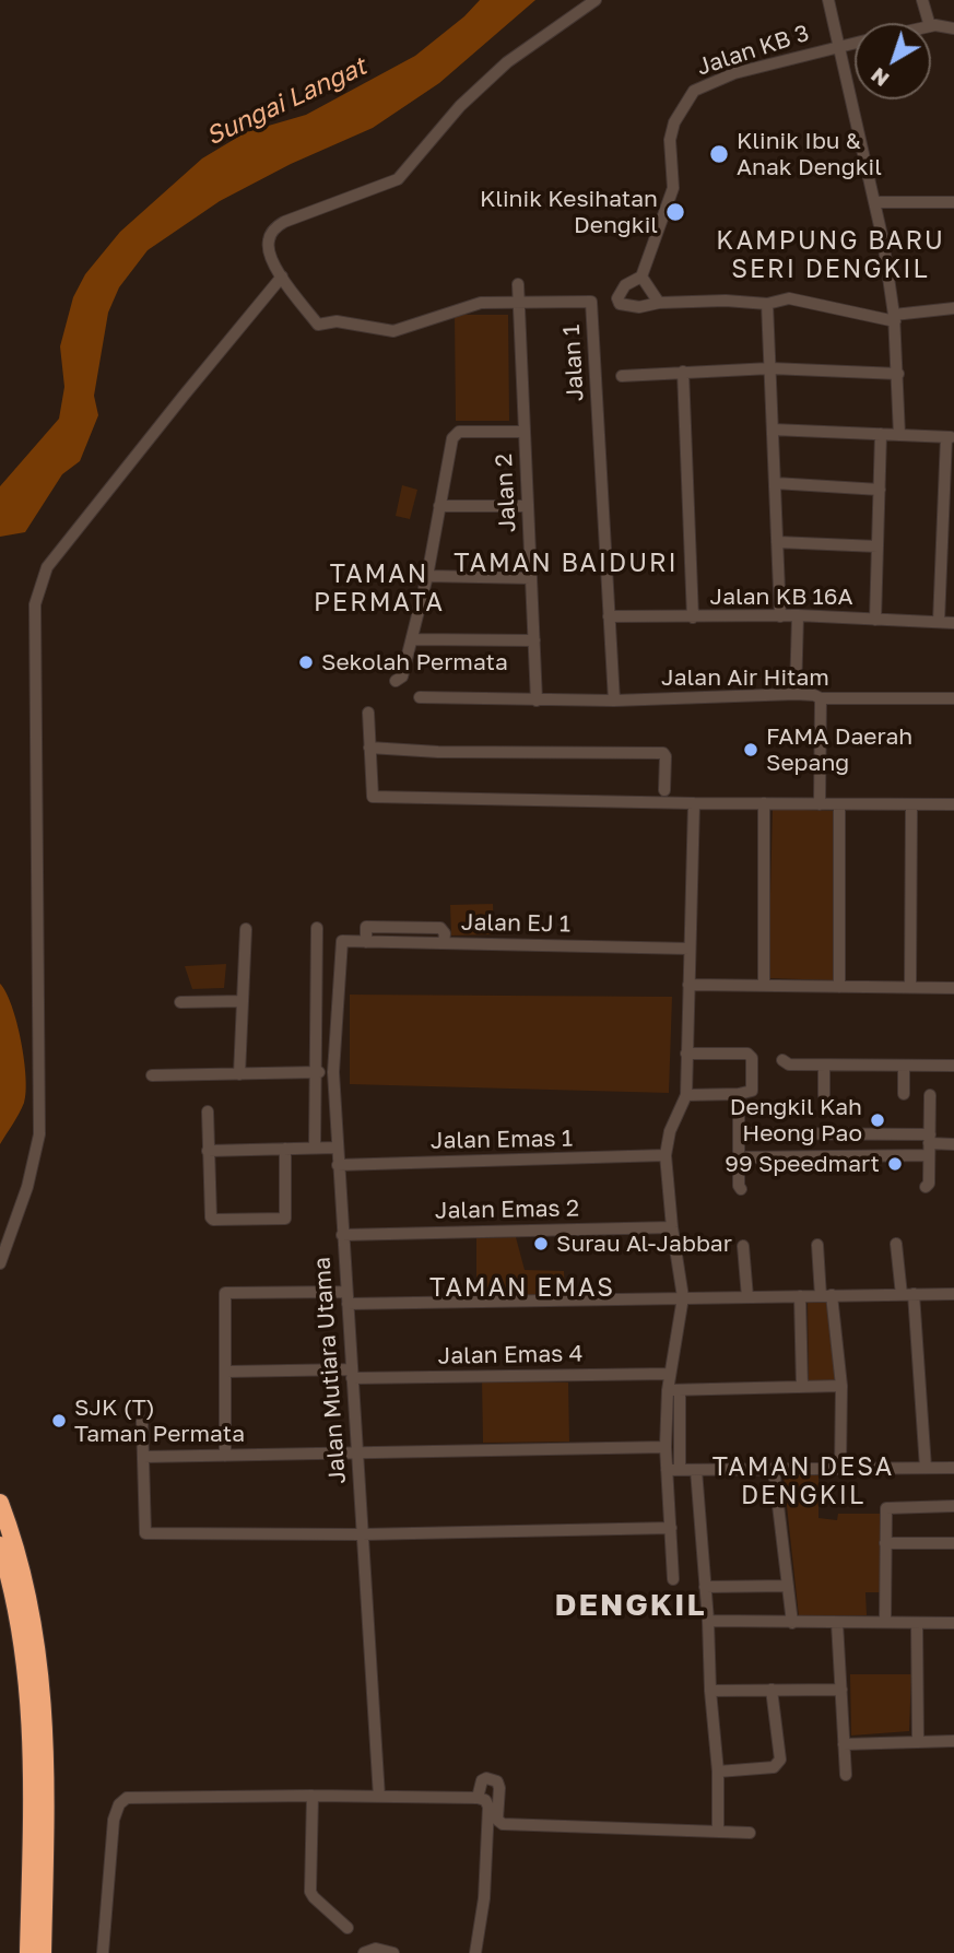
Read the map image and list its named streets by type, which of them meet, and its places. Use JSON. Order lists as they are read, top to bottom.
{
  "streets": {
    "street": [
      "Jalan KB 3",
      "Jalan 1",
      "Jalan 2",
      "Jalan KB 16A",
      "Jalan Air Hitam",
      "Jalan EJ 1",
      "Jalan Emas 1",
      "Jalan Emas 2",
      "Jalan Emas 4",
      "Jalan Mutiara Utama"
    ]
  },
  "crossings": [
    ["Jalan 1", "Jalan 2"],
    ["Jalan 1", "Jalan KB 16A"],
    ["Jalan 1", "Jalan Air Hitam"],
    ["Jalan 2", "Jalan Air Hitam"],
    ["Jalan EJ 1", "Jalan Mutiara Utama"],
    ["Jalan Emas 1", "Jalan Mutiara Utama"],
    ["Jalan Emas 2", "Jalan Mutiara Utama"],
    ["Jalan Emas 4", "Jalan Mutiara Utama"]
  ],
  "districts": [
    "KAMPUNG BARU SERI DENGKIL",
    "TAMAN BAIDURI",
    "TAMAN PERMATA",
    "TAMAN EMAS",
    "TAMAN DESA DENGKIL",
    "DENGKIL"
  ],
  "water": ["Sungai Langat"],
  "places": [
    "Klinik Ibu & Anak Dengkil",
    "Klinik Kesihatan Dengkil",
    "Sekolah Permata",
    "FAMA Daerah Sepang",
    "Dengkil Kah Heong Pao",
    "99 Speedmart",
    "Surau Al-Jabbar",
    "SJK (T) Taman Permata"
  ],
  "north": "bottom left"
}
